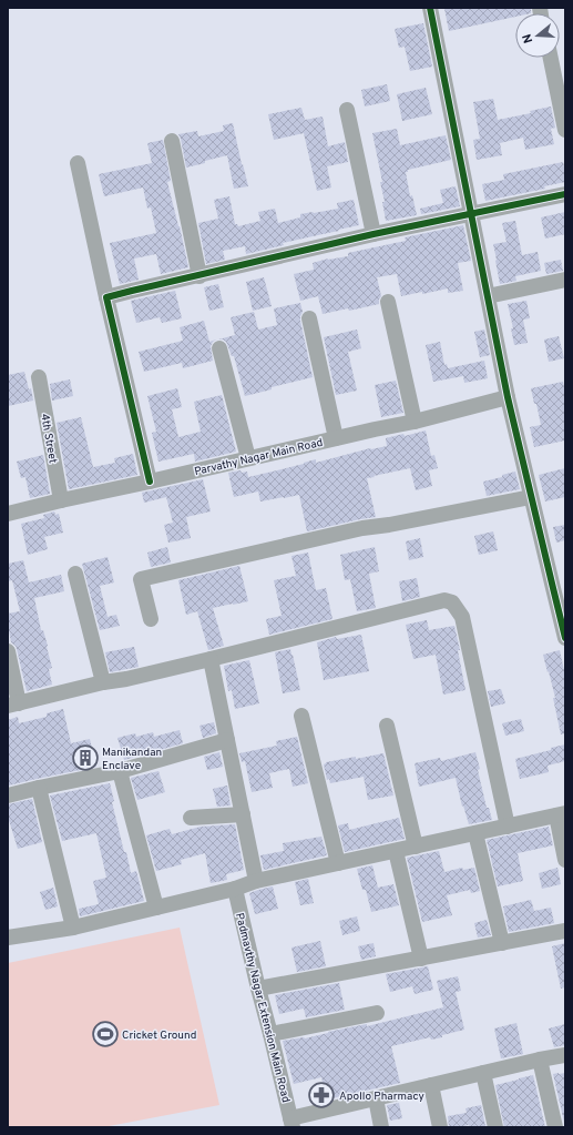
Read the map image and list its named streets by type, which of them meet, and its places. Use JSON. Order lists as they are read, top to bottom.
{
  "streets": {
    "street": ["4th Street", "Parvathy Nagar Main Road", "Padmavthy Nagar Extension Main Road"]
  },
  "crossings": [
    ["4th Street", "Parvathy Nagar Main Road"]
  ],
  "places": {
    "building": ["Manikandan Enclave"],
    "sports": ["Cricket Ground"],
    "pharmacy": ["Apollo Pharmacy"]
  },
  "north": "left"
}
